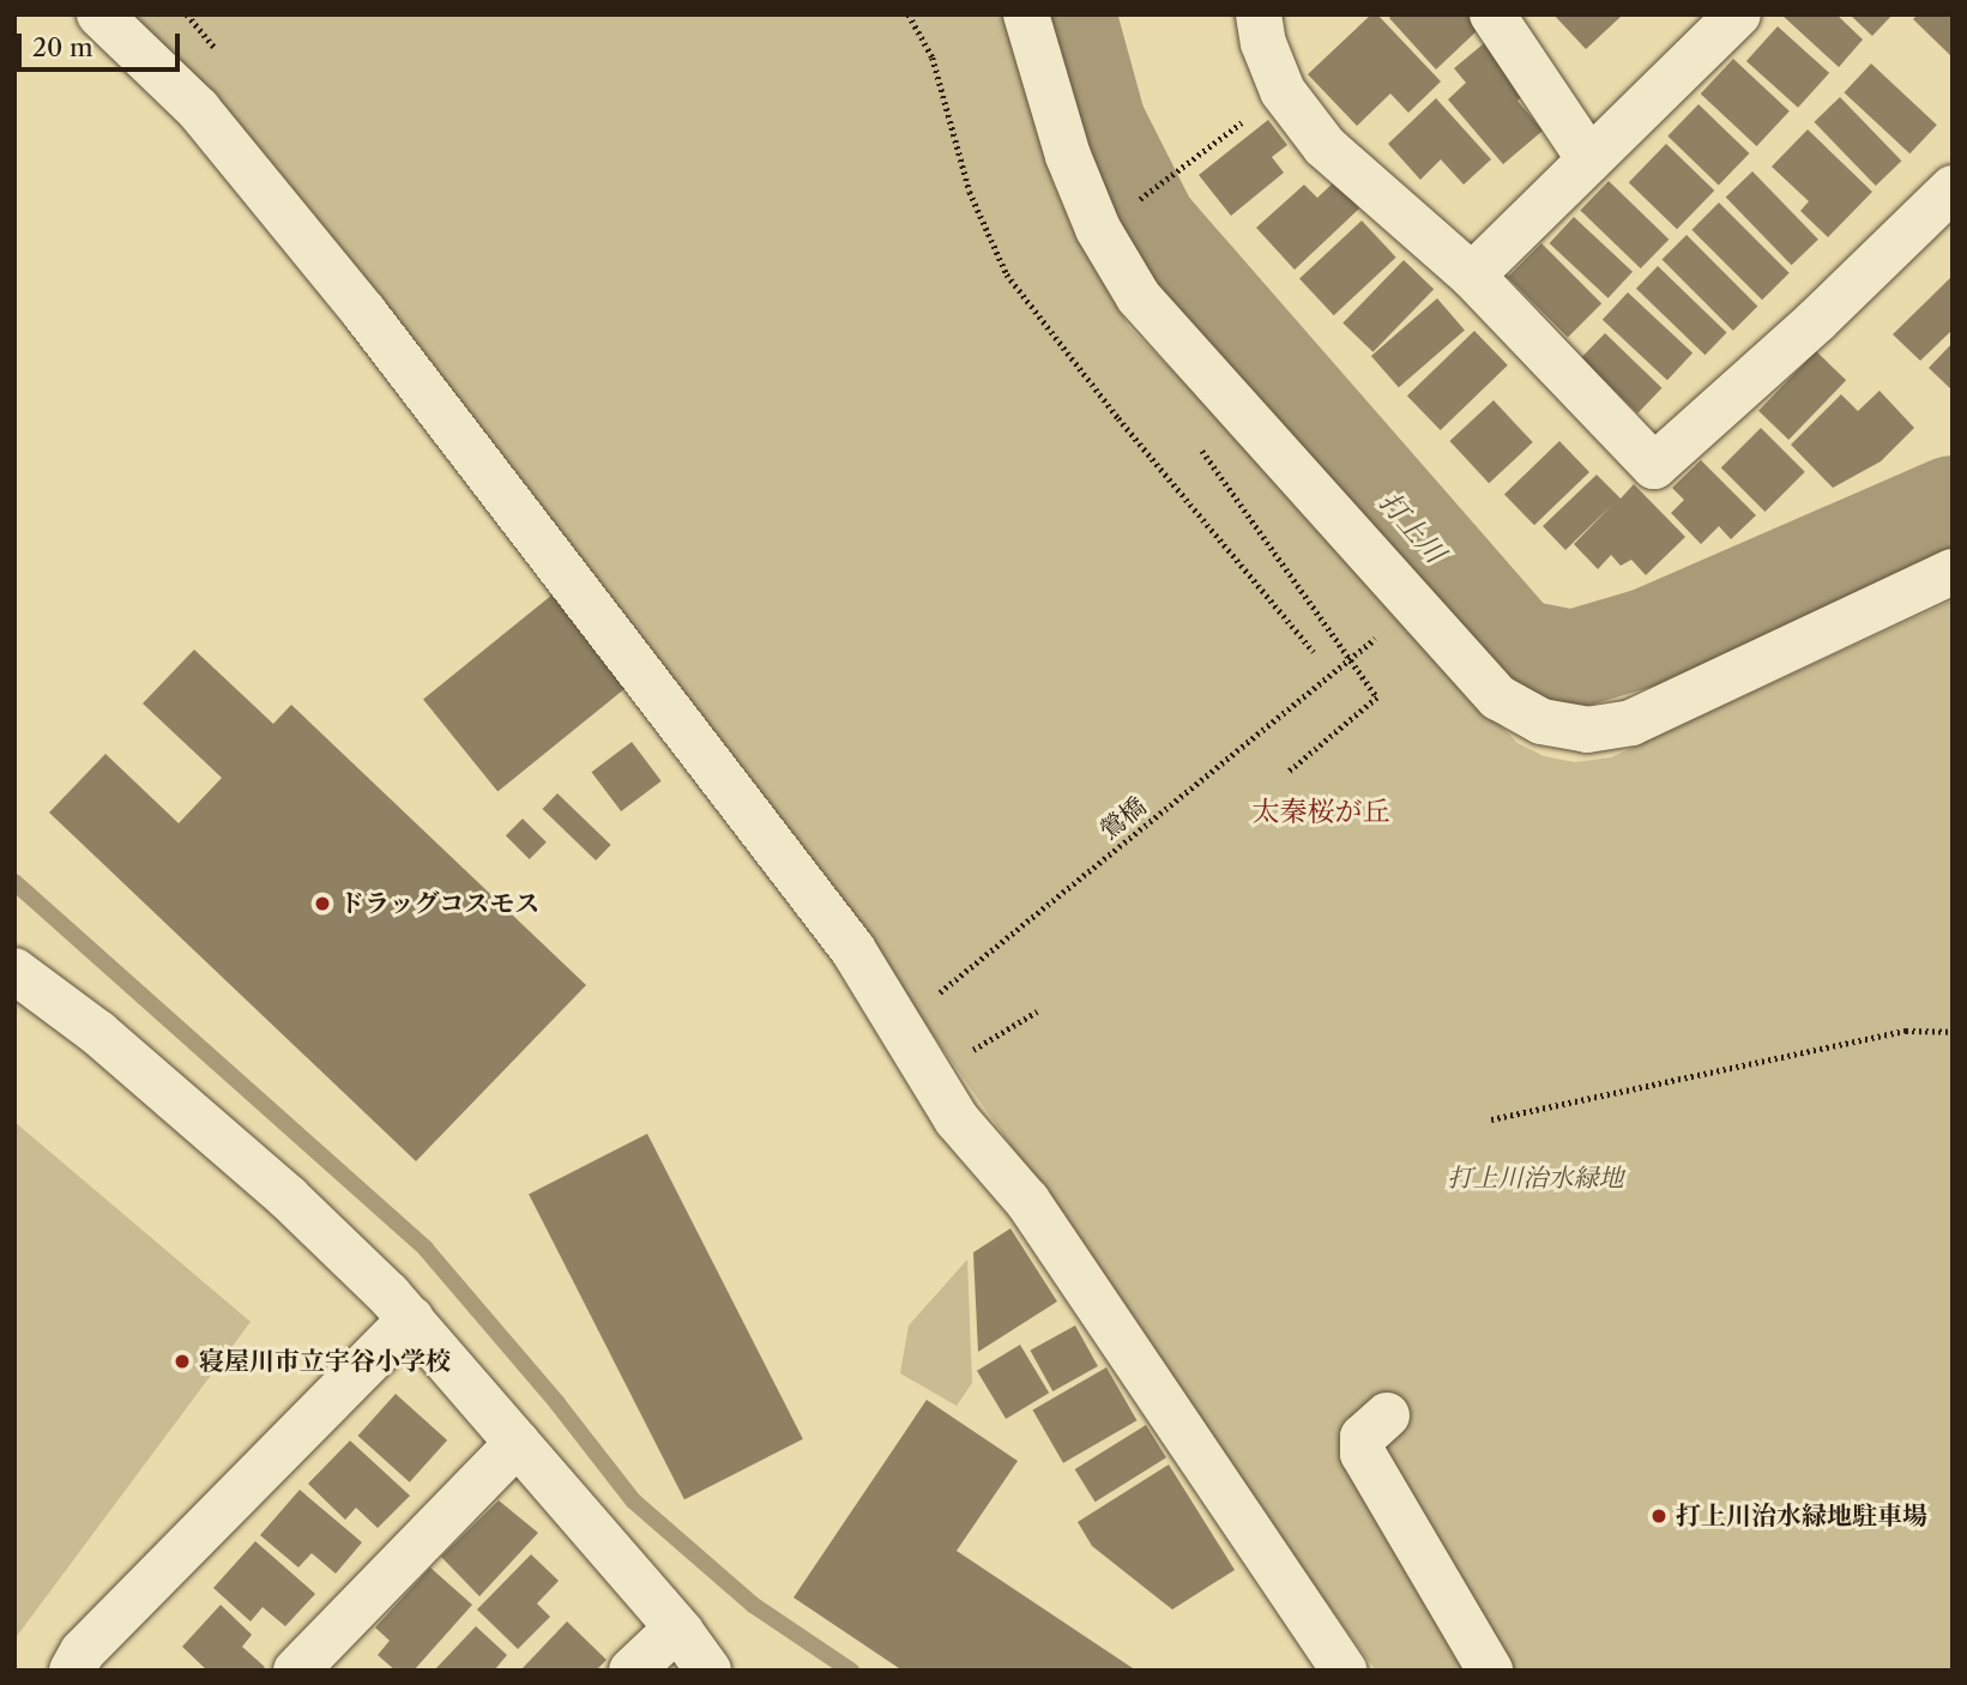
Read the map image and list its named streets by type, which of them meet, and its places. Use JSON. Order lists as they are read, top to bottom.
{
  "streets": {
    "path": ["鶯橋"]
  },
  "districts": ["太秦桜が丘"],
  "water": ["打上川"],
  "parks": ["打上川治水緑地"],
  "places": ["ドラッグコスモス", "寝屋川市立宇谷小学校", "打上川治水緑地駐車場"],
  "scale_bar": "20 m"
}
